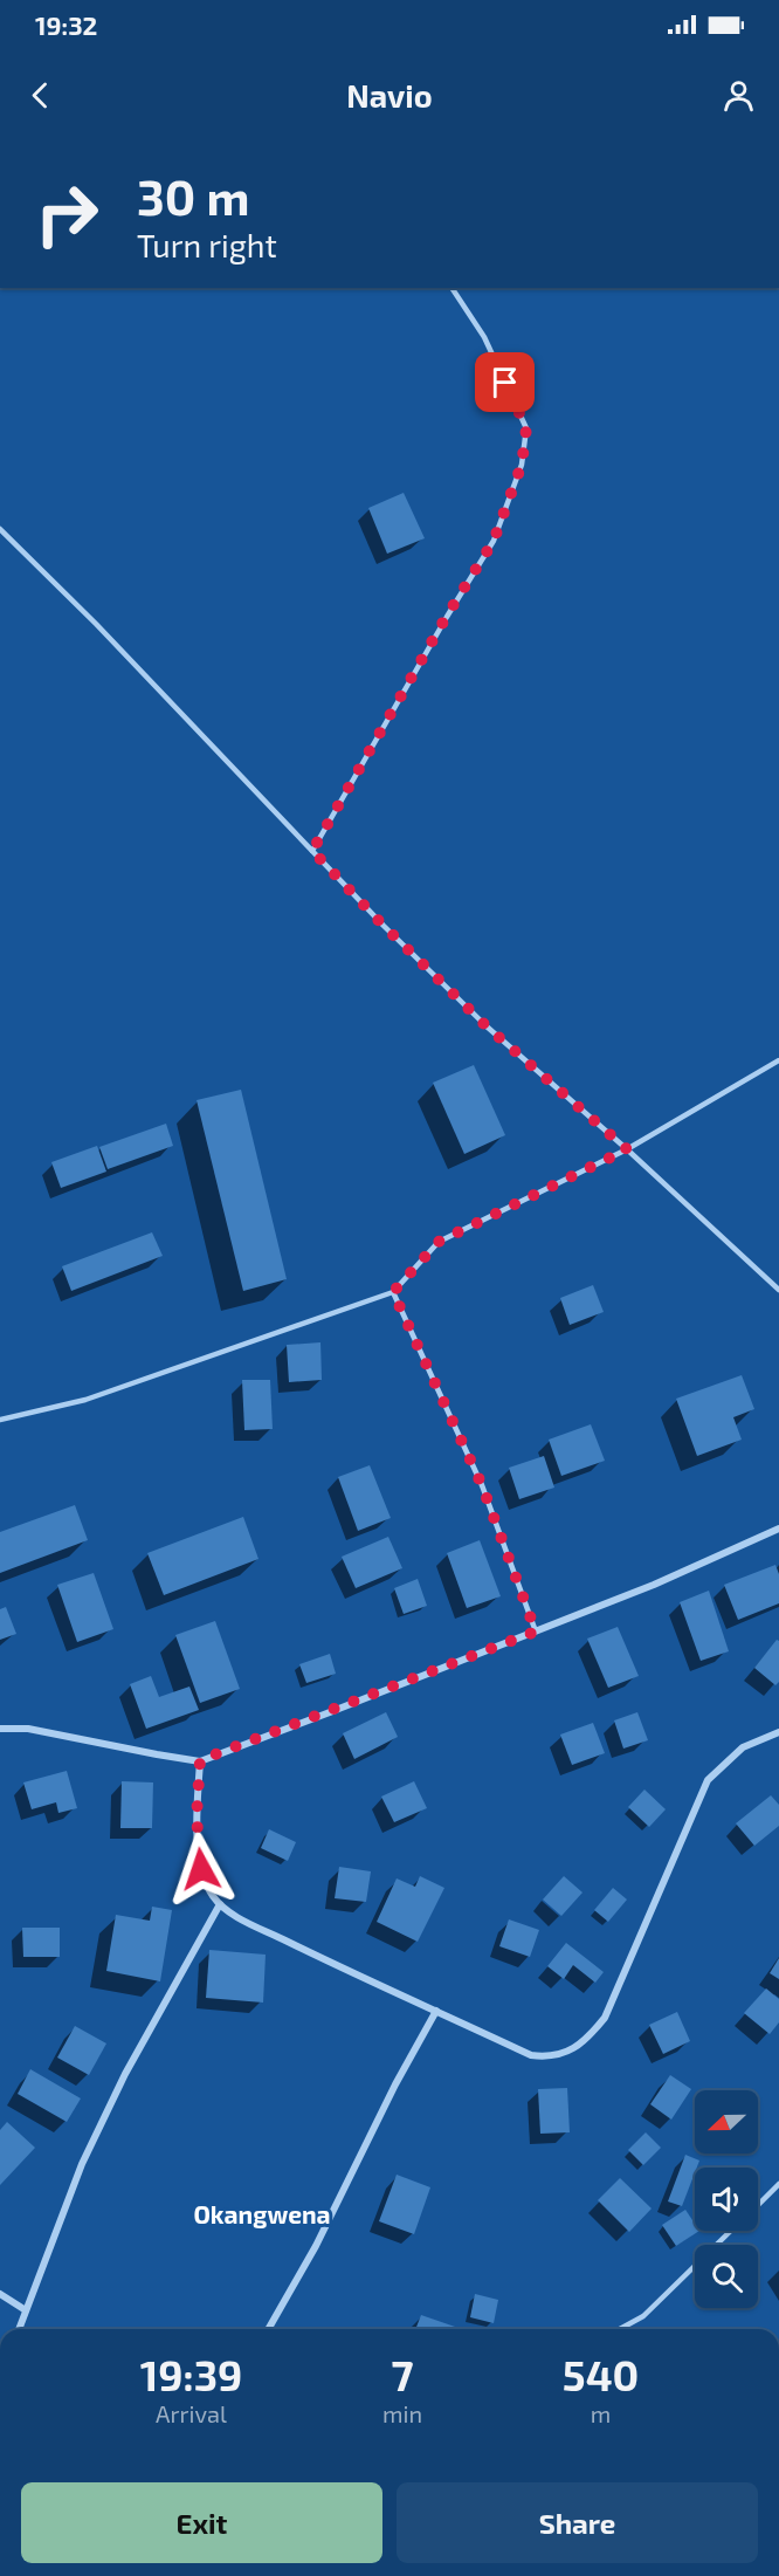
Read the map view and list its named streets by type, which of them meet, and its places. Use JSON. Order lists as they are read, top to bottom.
{
  "districts": ["Okangwena"],
  "north": "left",
  "page": {
    "status": "19:32",
    "header": "Navio",
    "turn": ["30 m", "Turn right"],
    "eta": [
      "19:39",
      "Arrival",
      "7",
      "min",
      "540",
      "m"
    ],
    "buttons": ["Exit", "Share"]
  }
}
